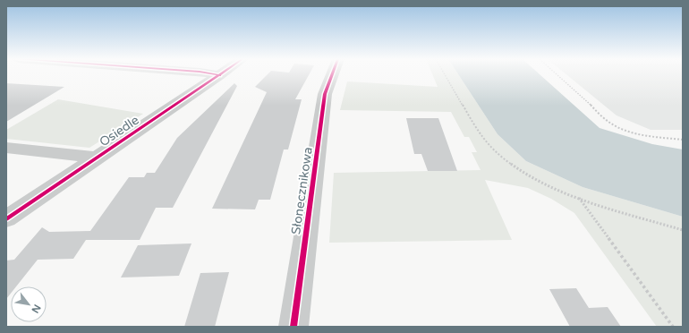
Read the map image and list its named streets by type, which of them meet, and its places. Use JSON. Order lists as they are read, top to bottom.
{
  "streets": {
    "street": ["Osiedle", "Słonecznikowa"]
  },
  "north": "bottom right"
}
